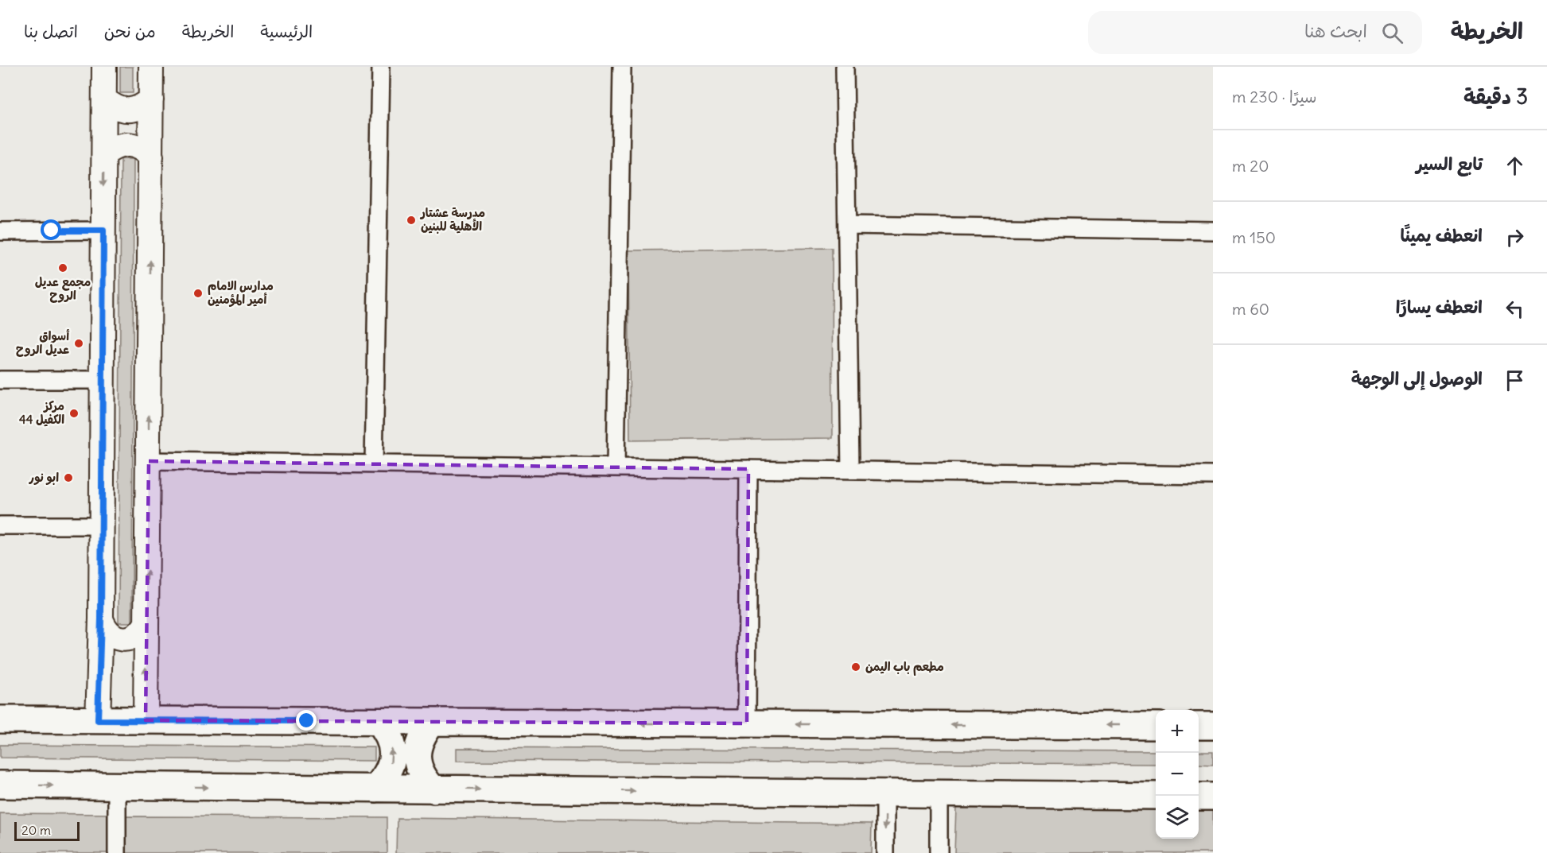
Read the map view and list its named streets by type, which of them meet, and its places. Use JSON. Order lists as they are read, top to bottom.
{
  "places": [
    "مدرسة عشتار الأهلية للبنين",
    "مجمع عديل الروح",
    "مدارس الامام أمير المؤمنين",
    "أسواق عديل الروح",
    "مركز الكفيل 44",
    "ابو نور",
    "مطعم باب اليمن"
  ],
  "scale_bar": "20 m",
  "page": {
    "header": "الخريطة",
    "search": "ابحث هنا",
    "nav": [
      "الرئيسية",
      "الخريطة",
      "من نحن",
      "اتصل بنا"
    ],
    "heading": ["3 دقيقة", "سيرًا · 230 m"],
    "list": [
      ["تابع السير", "20 m"],
      ["انعطف يمينًا", "150 m"],
      ["انعطف يسارًا", "60 m"],
      "الوصول إلى الوجهة"
    ],
    "map_buttons": ["+", "−"],
    "scale": "20 m"
  }
}
